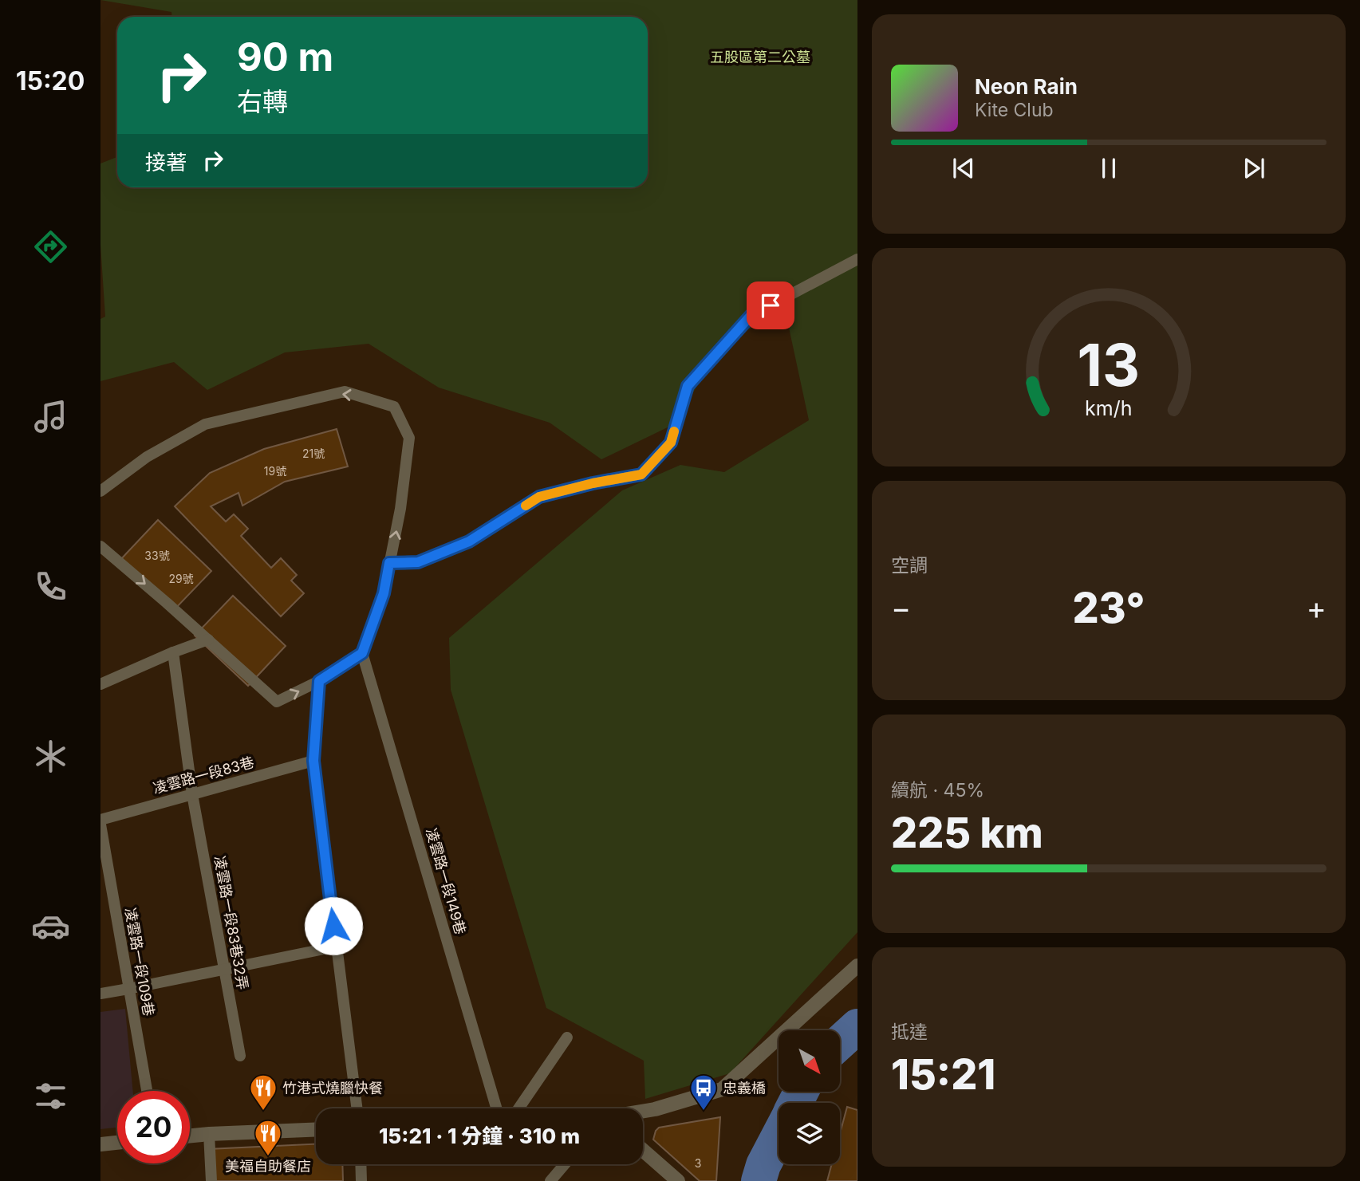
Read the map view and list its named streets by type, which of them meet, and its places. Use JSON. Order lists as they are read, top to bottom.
{
  "streets": {
    "lane": [
      "凌雲路一段83巷",
      "凌雲路一段149巷",
      "凌雲路一段83巷32弄",
      "凌雲路一段109巷"
    ]
  },
  "crossings": [
    ["凌雲路一段83巷", "凌雲路一段83巷32弄"]
  ],
  "parks": ["五股區第二公墓"],
  "places": {
    "restaurant": ["竹港式燒臘快餐", "美福自助餐店"],
    "bus stop": ["忠義橋"]
  },
  "house_numbers": [
    "21號",
    "19號",
    "33號",
    "29號",
    "3"
  ],
  "north": "bottom right",
  "page": {
    "tabs": "15:20",
    "turn": ["90 m", "右轉"],
    "song": ["Neon Rain", "Kite Club"],
    "then": "接著",
    "tile": [
      "空調",
      ["續航 · 45%", "225 km"],
      ["抵達", "15:21"]
    ],
    "heat": ["−", "23°", "+"],
    "limit": "20",
    "trip": "15:21 · 1 分鐘 · 310 m",
    "gauge": ["13", "km/h"]
  }
}
